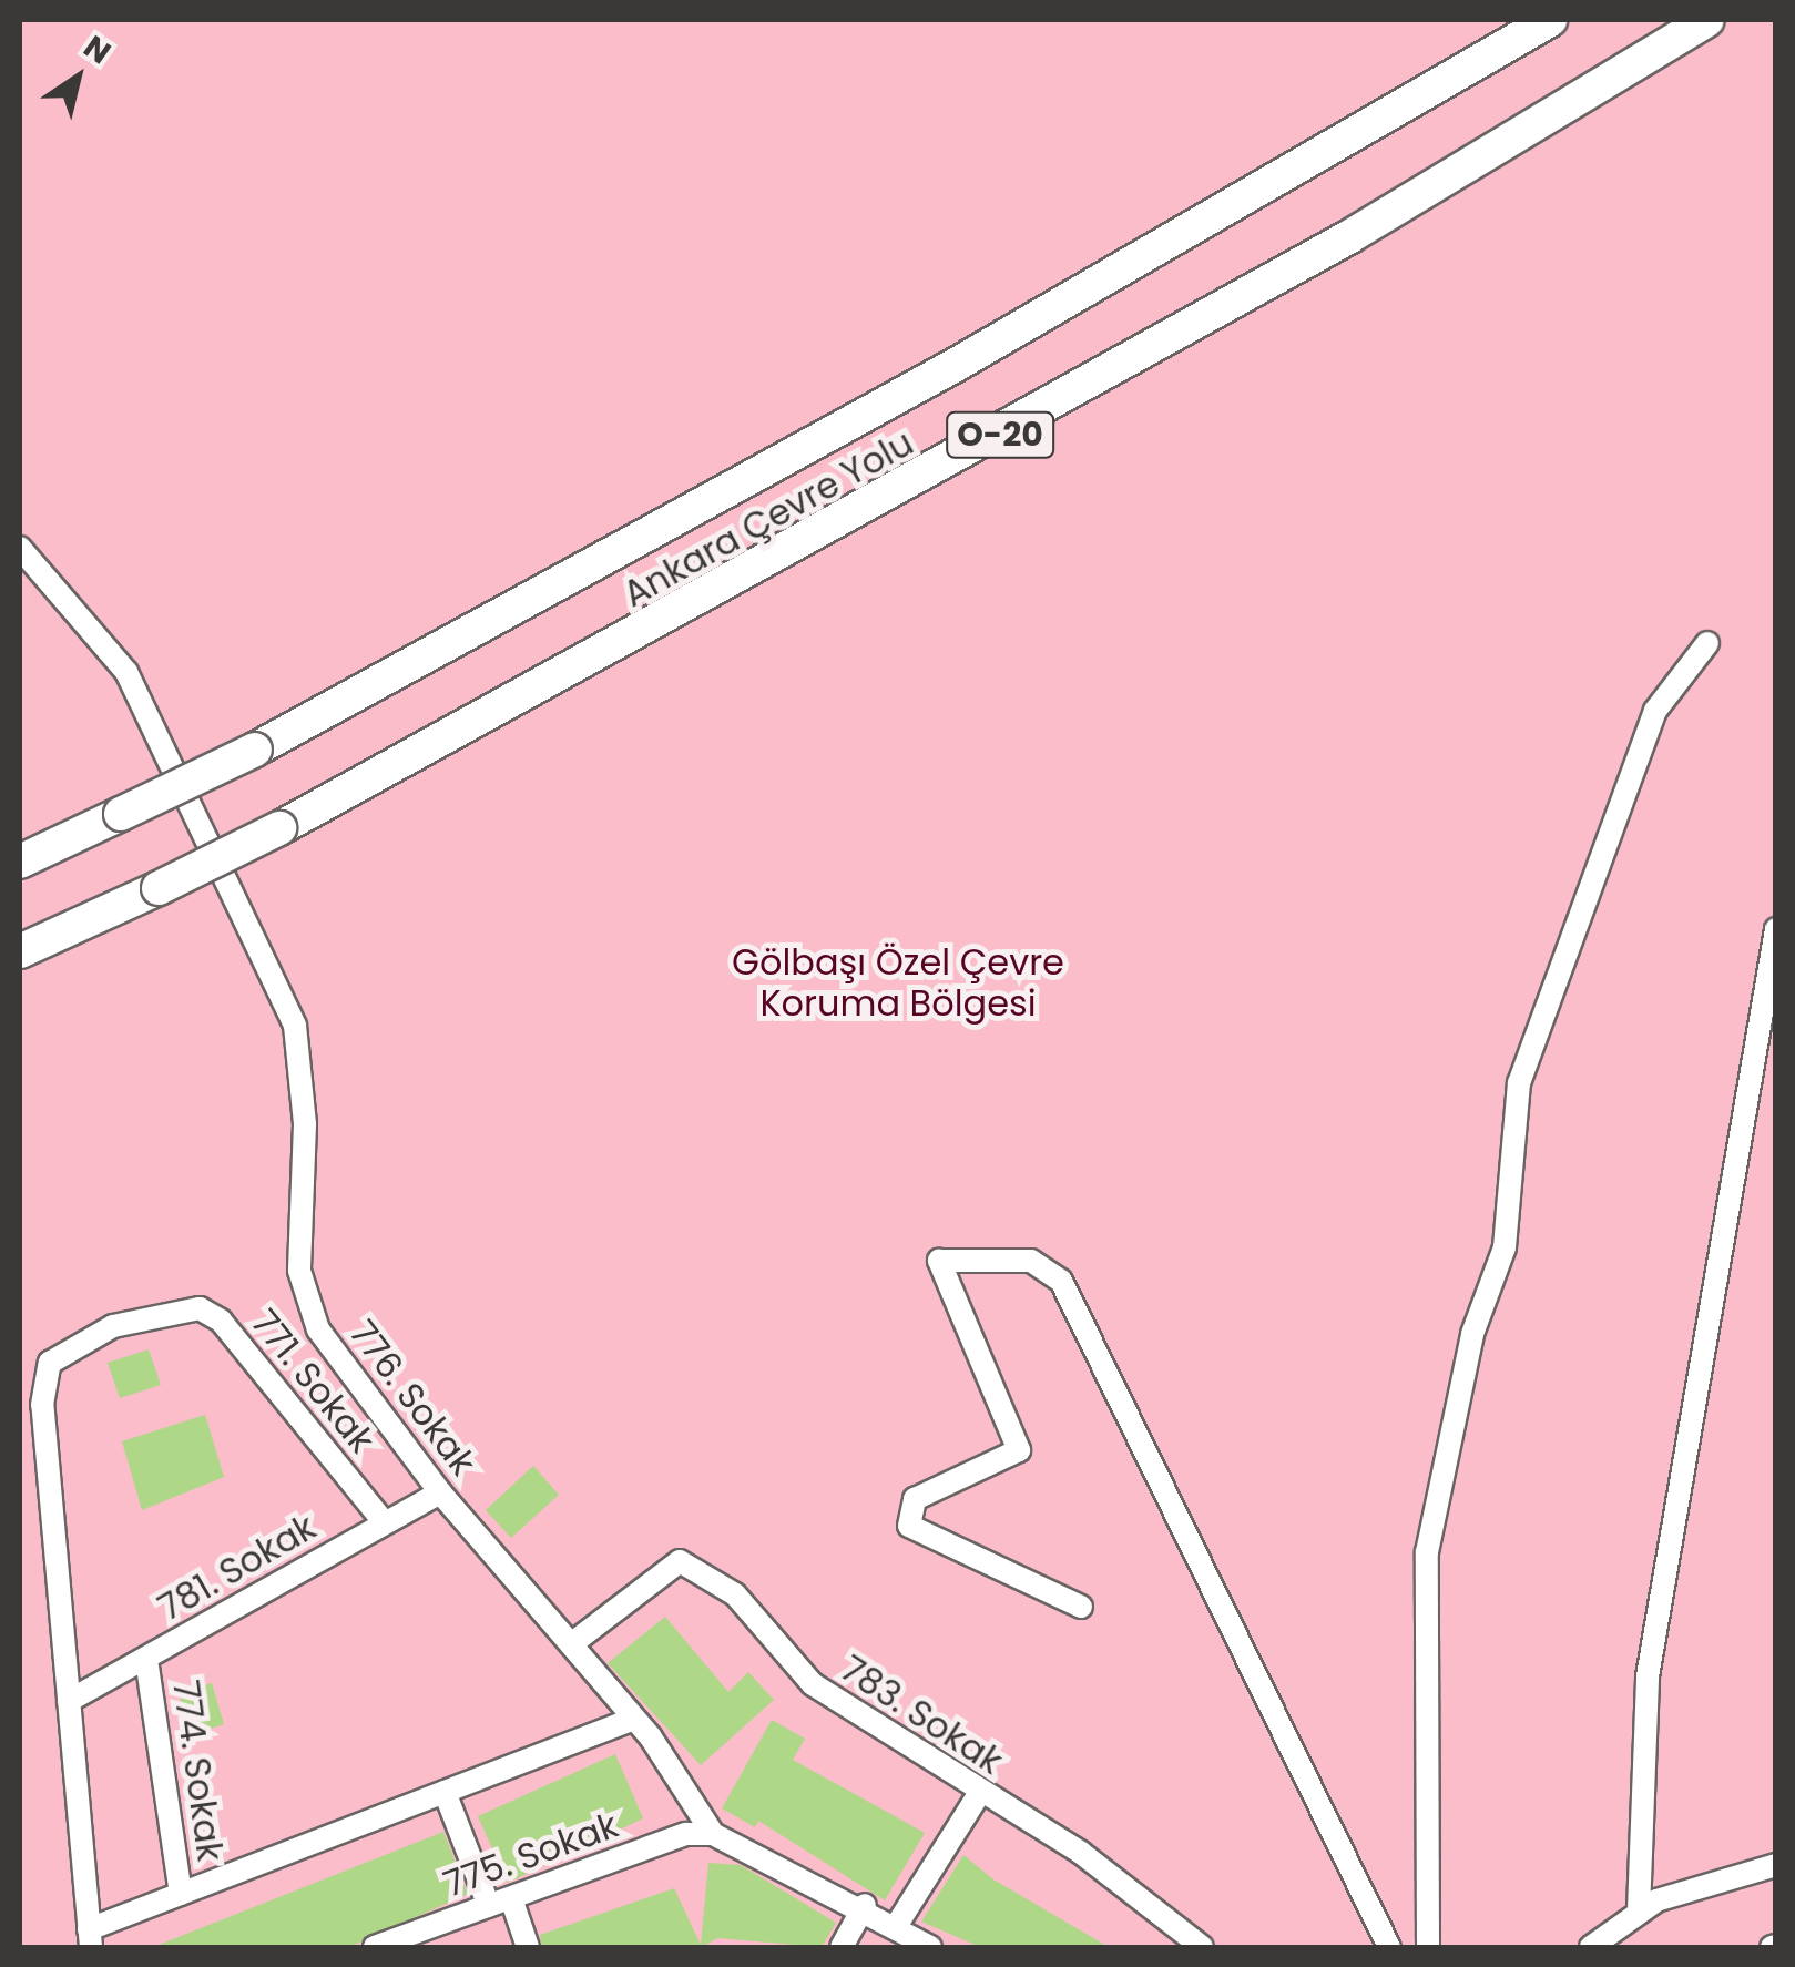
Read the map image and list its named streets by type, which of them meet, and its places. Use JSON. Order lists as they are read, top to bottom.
{
  "streets": {
    "highway": ["O-20", "Ankara Çevre Yolu"],
    "street": [
      "771. Sokak",
      "776. Sokak",
      "781. Sokak",
      "783. Sokak",
      "774. Sokak",
      "775. Sokak"
    ]
  },
  "crossings": [
    ["771. Sokak", "781. Sokak"],
    ["776. Sokak", "781. Sokak"],
    ["776. Sokak", "783. Sokak"],
    ["776. Sokak", "775. Sokak"],
    ["781. Sokak", "774. Sokak"]
  ],
  "parks": ["Gölbaşı Özel Çevre Koruma Bölgesi"],
  "north": "top right"
}
